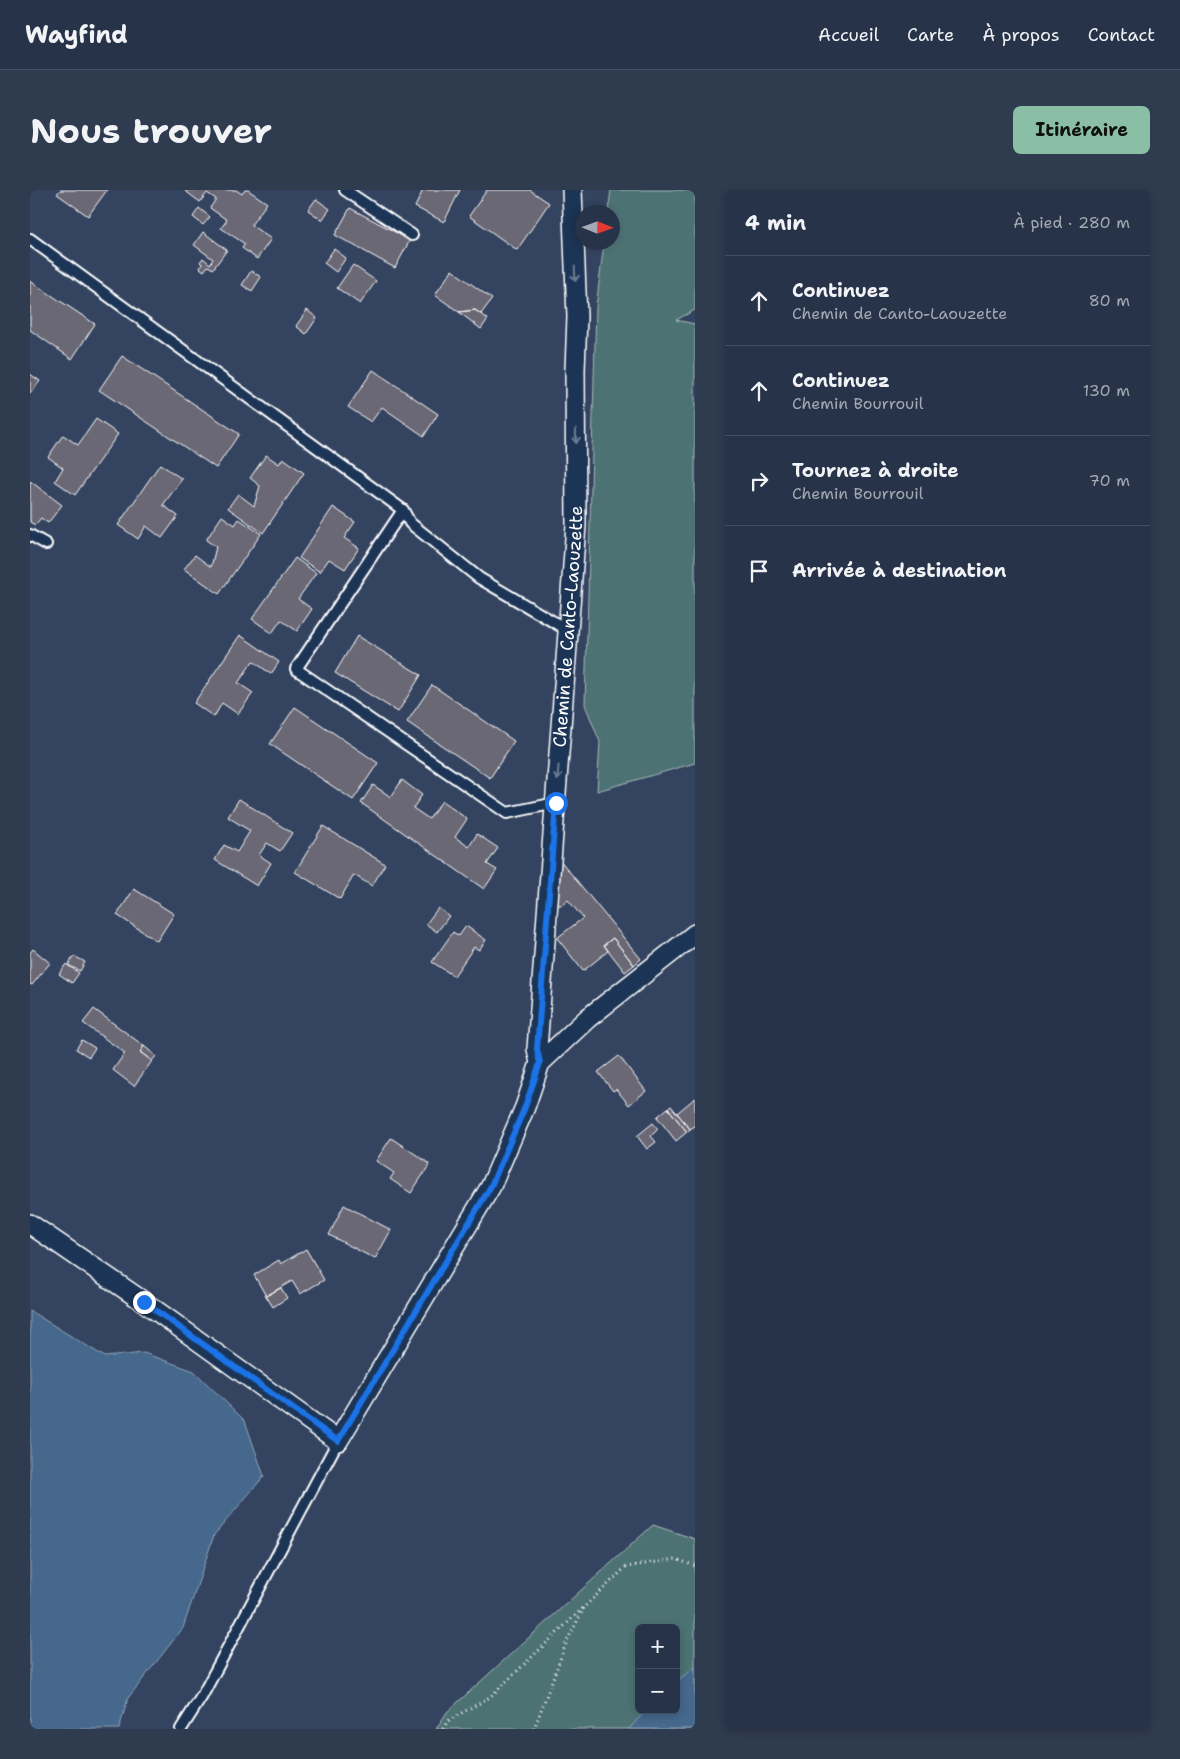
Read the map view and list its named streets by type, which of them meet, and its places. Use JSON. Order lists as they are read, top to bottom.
{
  "streets": {
    "street": ["Chemin de Canto-Laouzette"]
  },
  "one_way": ["Chemin de Canto-Laouzette"],
  "north": "right",
  "page": {
    "header": "Wayfind",
    "nav": [
      "Accueil",
      "Carte",
      "À propos",
      "Contact"
    ],
    "buttons": "Itinéraire",
    "title": "Nous trouver",
    "heading": ["4 min", "À pied · 280 m"],
    "list": [
      ["Continuez", "Chemin de Canto-Laouzette", "80 m"],
      ["Continuez", "Chemin Bourrouil", "130 m"],
      ["Tournez à droite", "Chemin Bourrouil", "70 m"],
      "Arrivée à destination"
    ],
    "map_buttons": ["+", "−"]
  }
}
